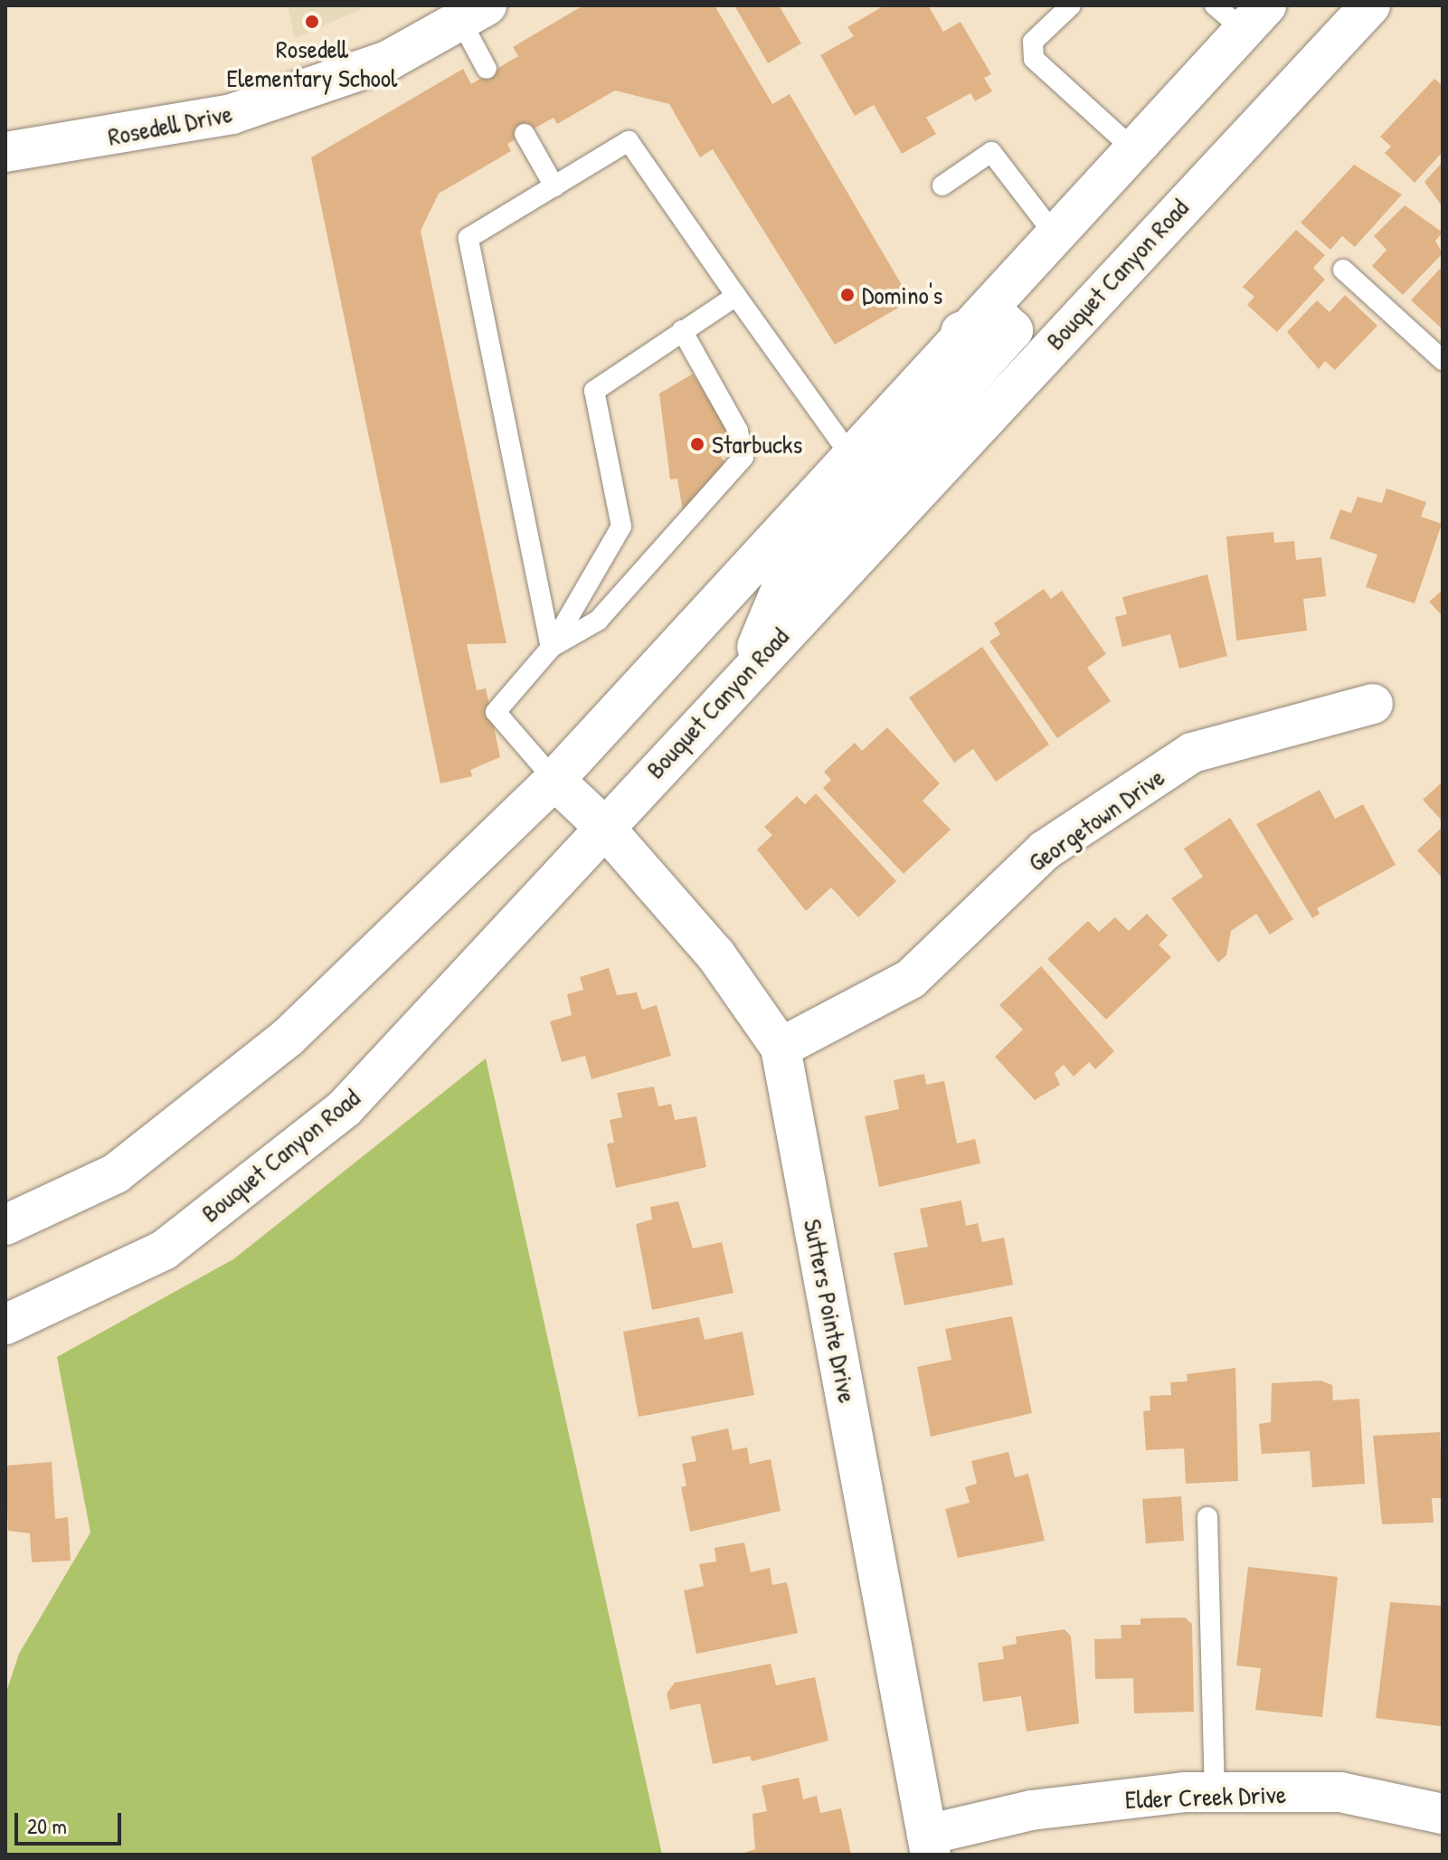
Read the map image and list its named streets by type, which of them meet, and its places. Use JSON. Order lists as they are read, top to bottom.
{
  "streets": {
    "main road": [
      "Rosedell Drive",
      "Bouquet Canyon Road",
      "Georgetown Drive",
      "Sutters Pointe Drive",
      "Elder Creek Drive"
    ]
  },
  "crossings": [
    ["Bouquet Canyon Road", "Sutters Pointe Drive"],
    ["Georgetown Drive", "Sutters Pointe Drive"],
    ["Sutters Pointe Drive", "Elder Creek Drive"]
  ],
  "places": ["Rosedell Elementary School", "Domino's", "Starbucks"],
  "scale_bar": "20 m"
}
